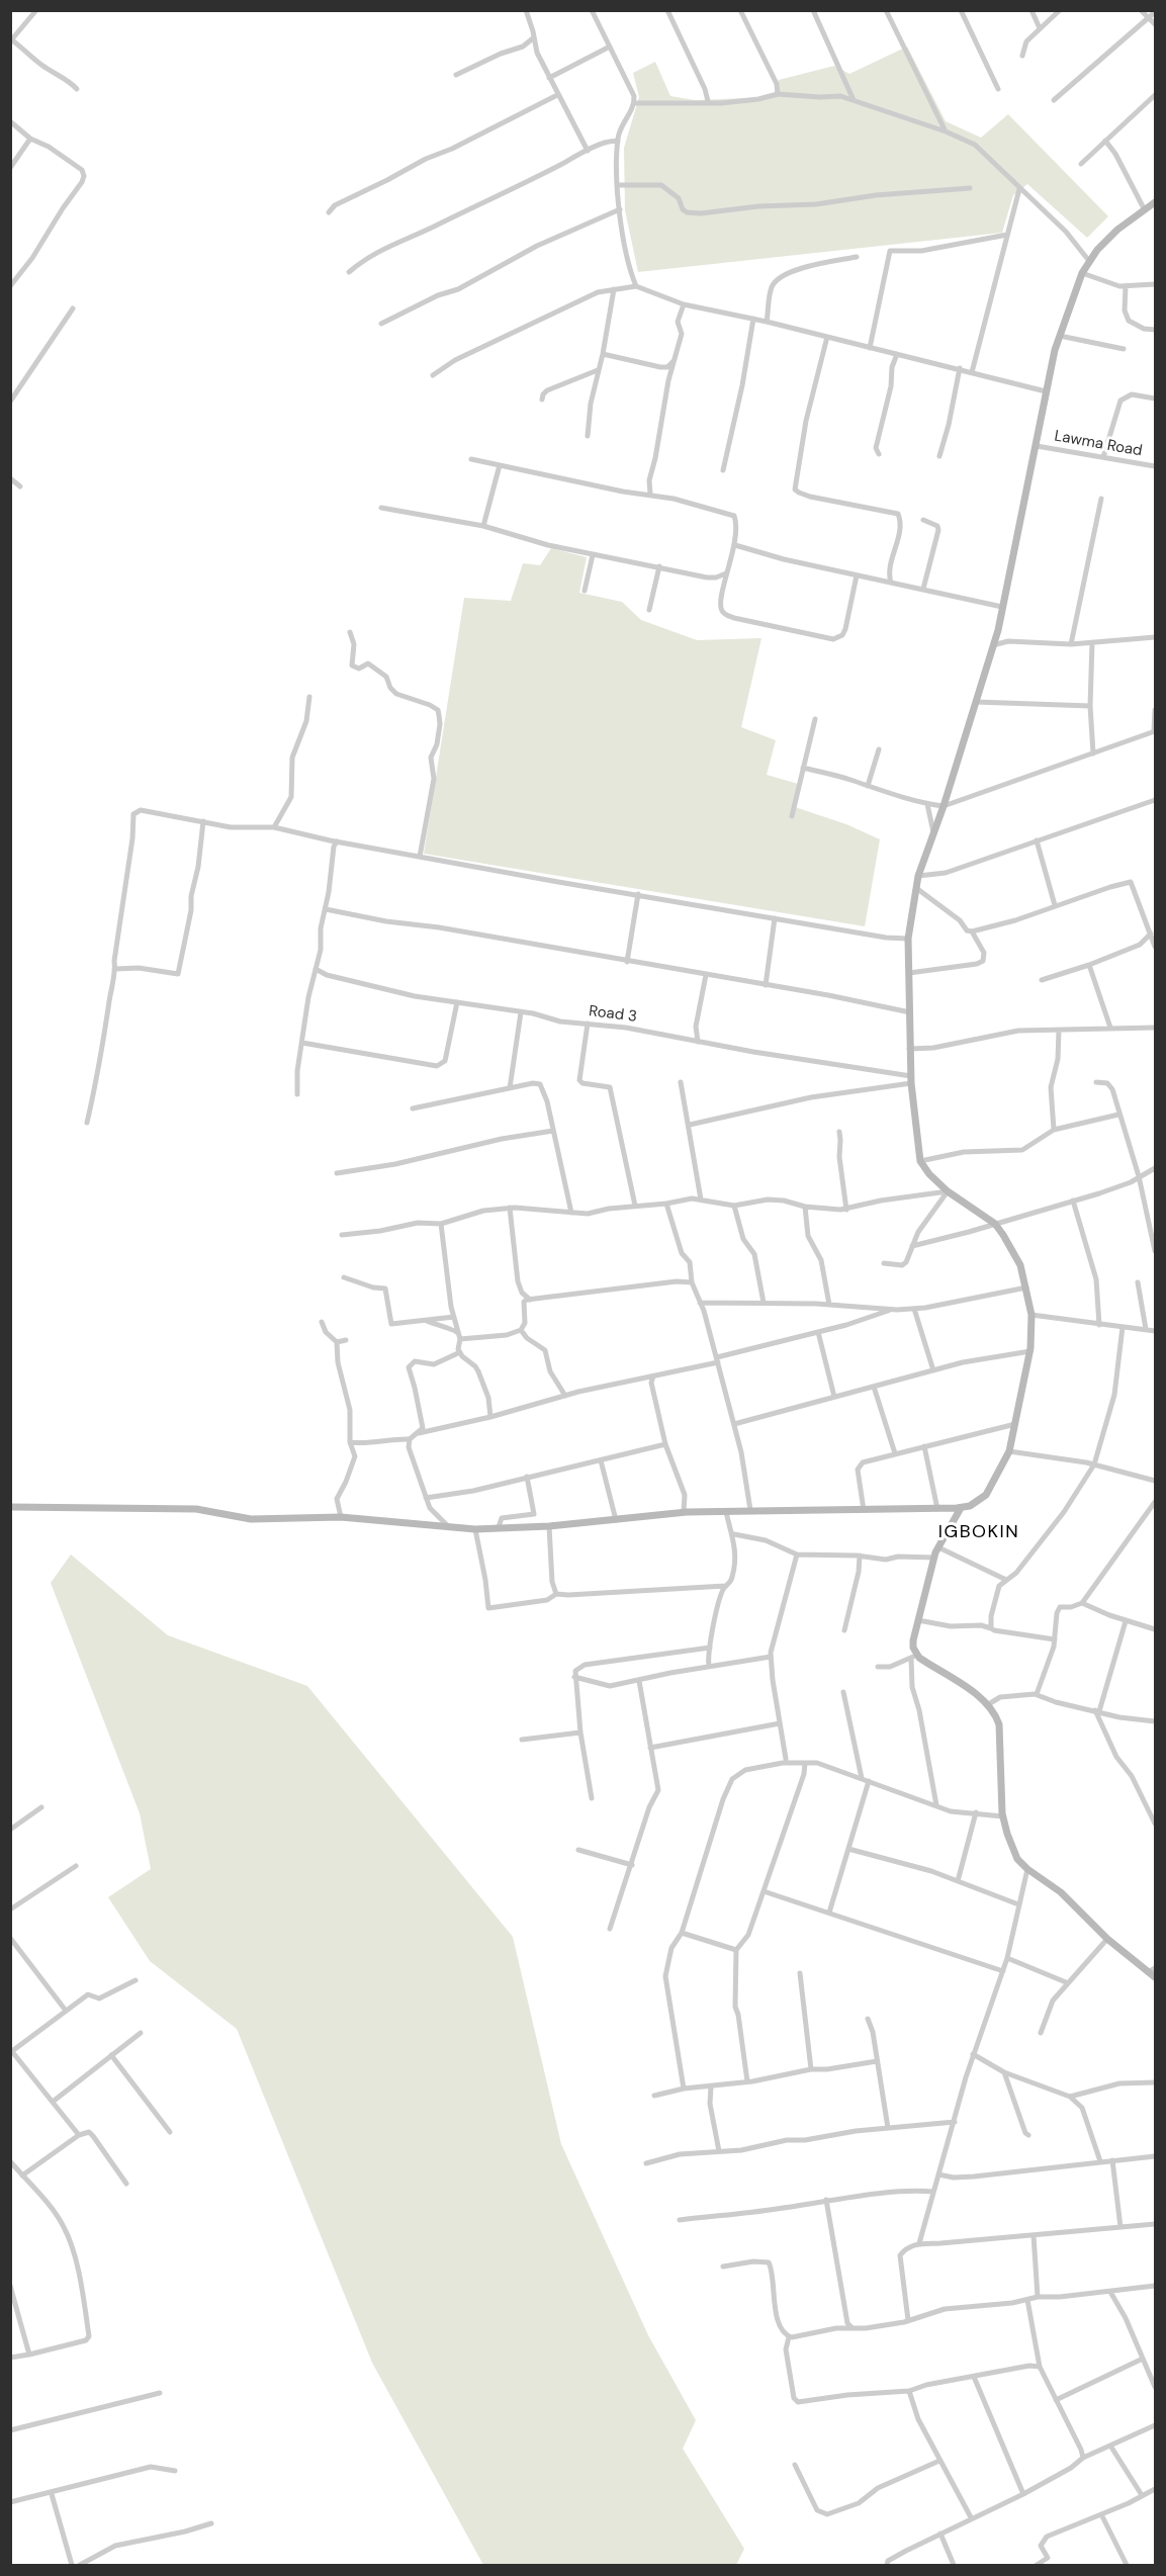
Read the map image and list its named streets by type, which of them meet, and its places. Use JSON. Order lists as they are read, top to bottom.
{
  "streets": {
    "street": ["Lawma Road", "Road 3"]
  },
  "districts": ["IGBOKIN"]
}
